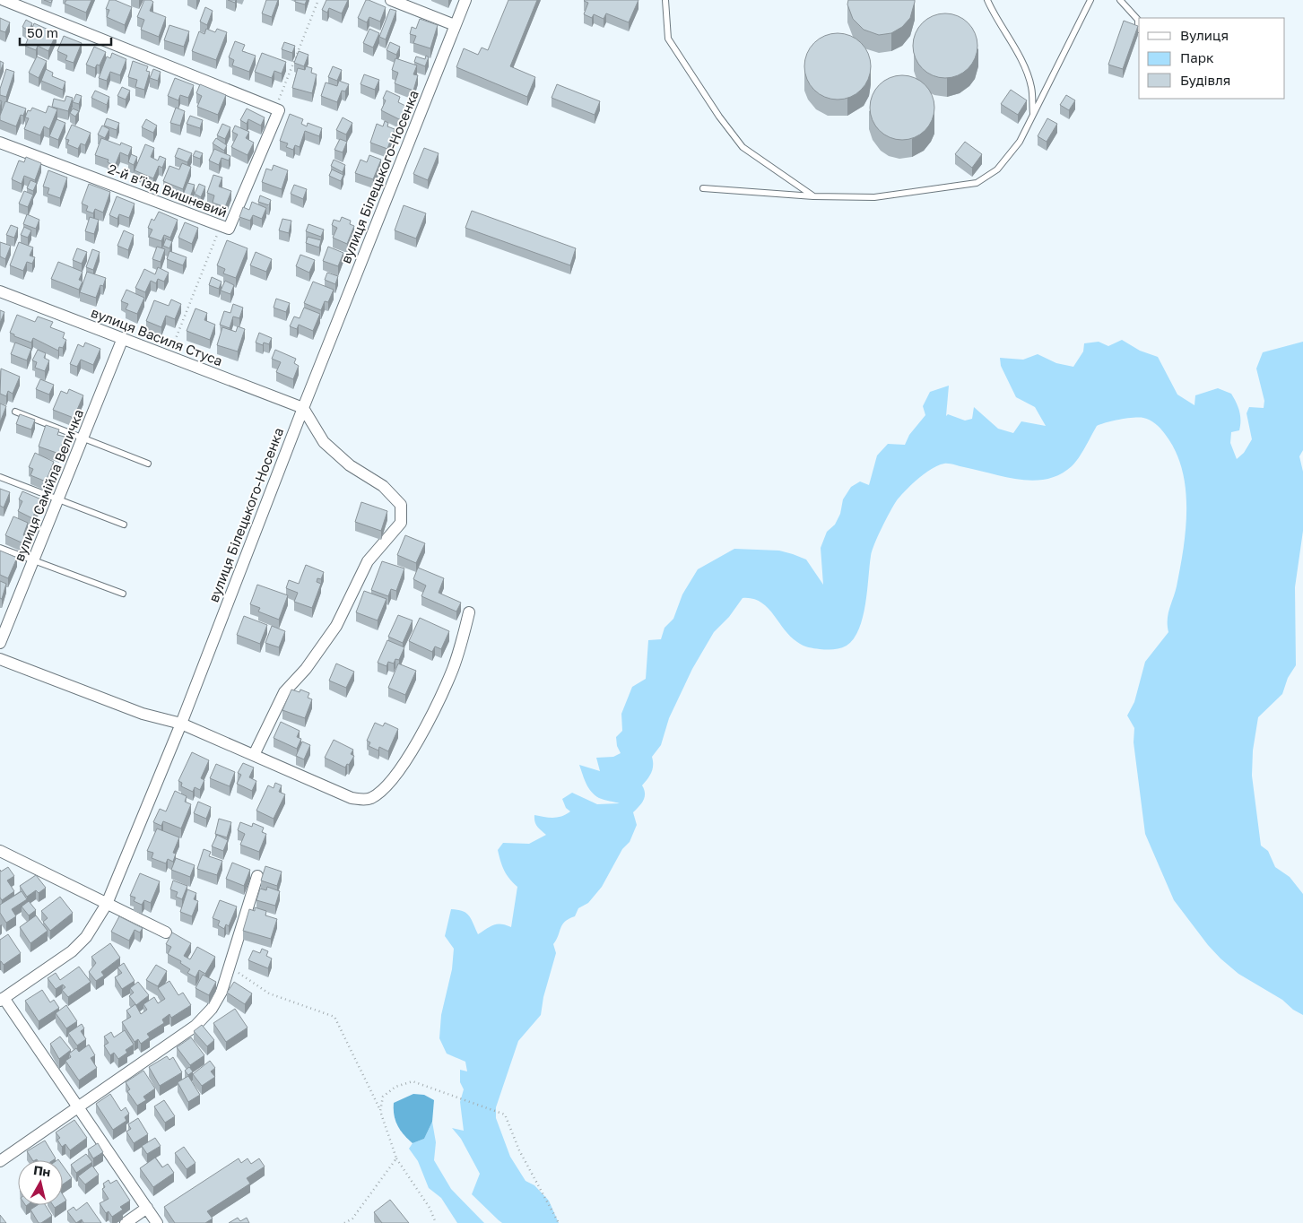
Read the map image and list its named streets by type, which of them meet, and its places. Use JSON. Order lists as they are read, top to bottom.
{
  "streets": {
    "street": [
      "вулиця Білецького-Носенка",
      "2-й вʼїзд Вишневий",
      "вулиця Василя Стуса",
      "вулиця Самійла Величка"
    ]
  },
  "crossings": [
    ["вулиця Білецького-Носенка", "вулиця Василя Стуса"],
    ["вулиця Василя Стуса", "вулиця Самійла Величка"]
  ],
  "legend": ["Вулиця", "Парк", "Будівля"],
  "scale_bar": "50 m",
  "north": "top"
}
